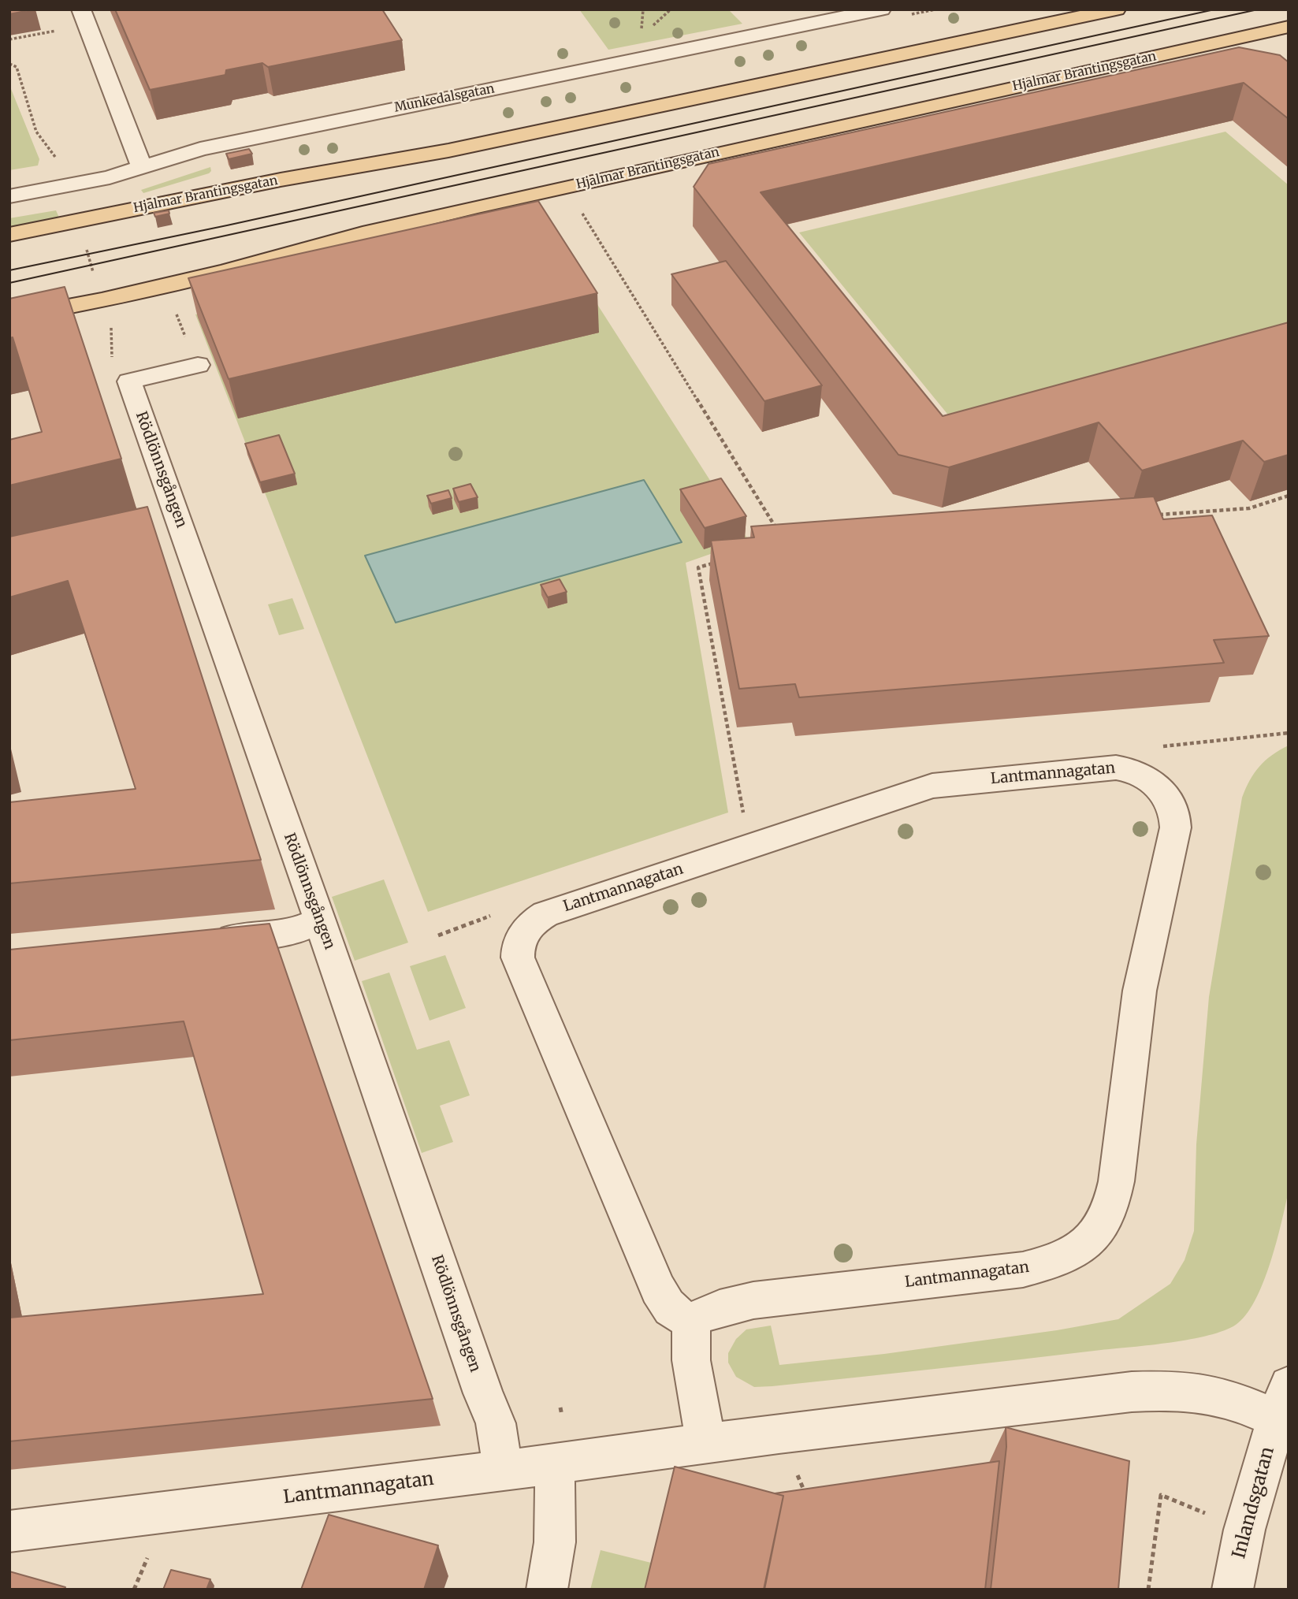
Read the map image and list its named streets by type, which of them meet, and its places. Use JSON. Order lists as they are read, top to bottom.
{
  "streets": {
    "main road": ["Hjalmar Brantingsgatan"],
    "street": [
      "Munkedalsgatan",
      "Rödlönnsgången",
      "Lantmannagatan",
      "Inlandsgatan"
    ]
  },
  "crossings": [
    ["Rödlönnsgången", "Lantmannagatan"],
    ["Lantmannagatan", "Inlandsgatan"]
  ]
}
